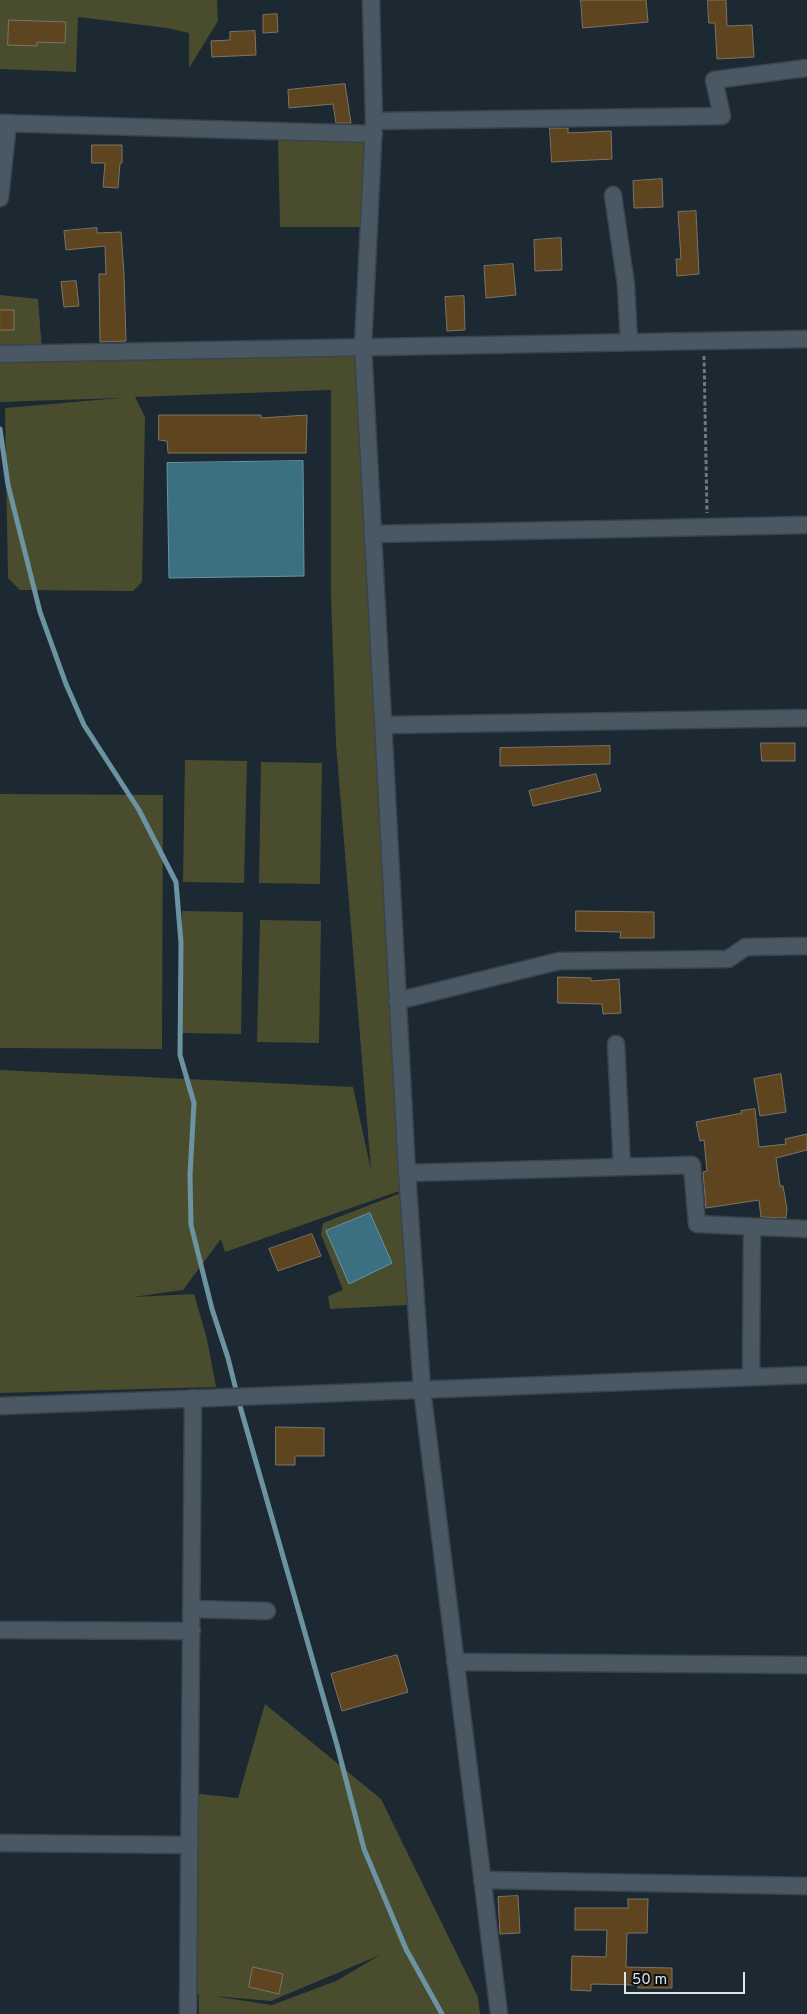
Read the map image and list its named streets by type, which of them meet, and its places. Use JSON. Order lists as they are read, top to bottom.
{
  "scale_bar": "50 m"
}
